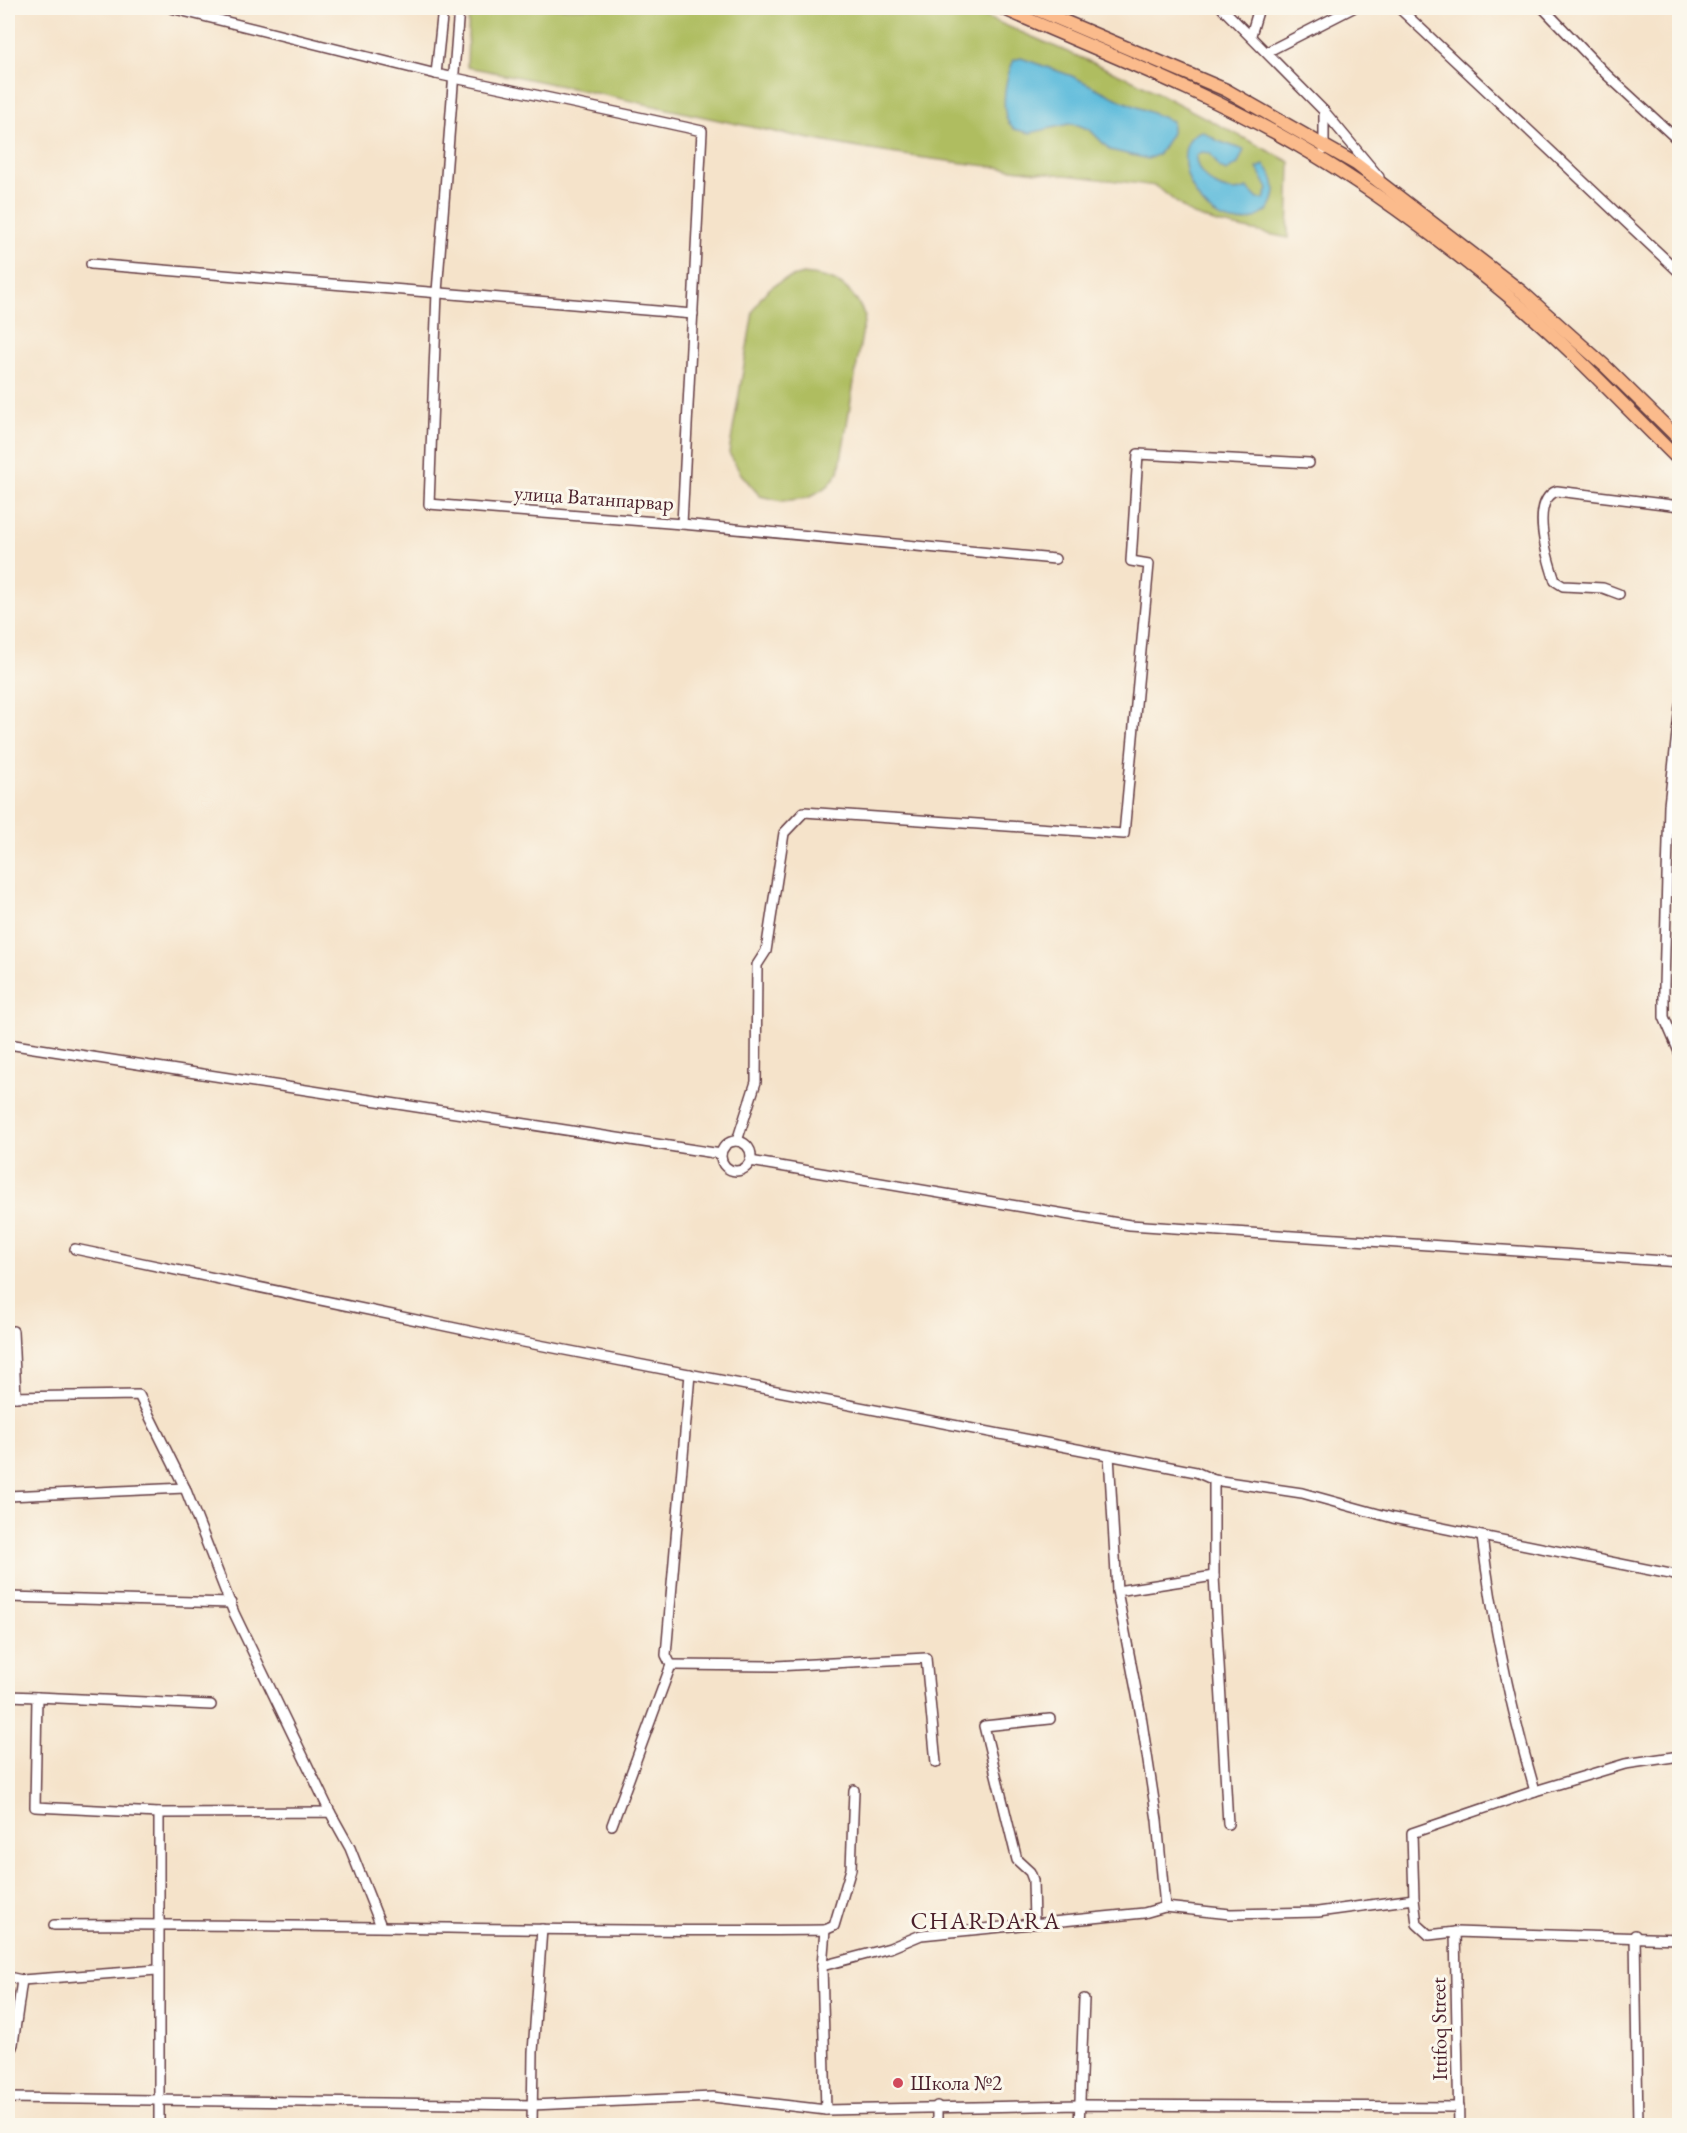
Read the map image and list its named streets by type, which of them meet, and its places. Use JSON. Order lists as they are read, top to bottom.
{
  "streets": {
    "street": ["улица Ватанпарвар", "Ittifoq Street"]
  },
  "districts": ["CHARDARA"],
  "places": ["Школа №2"]
}
